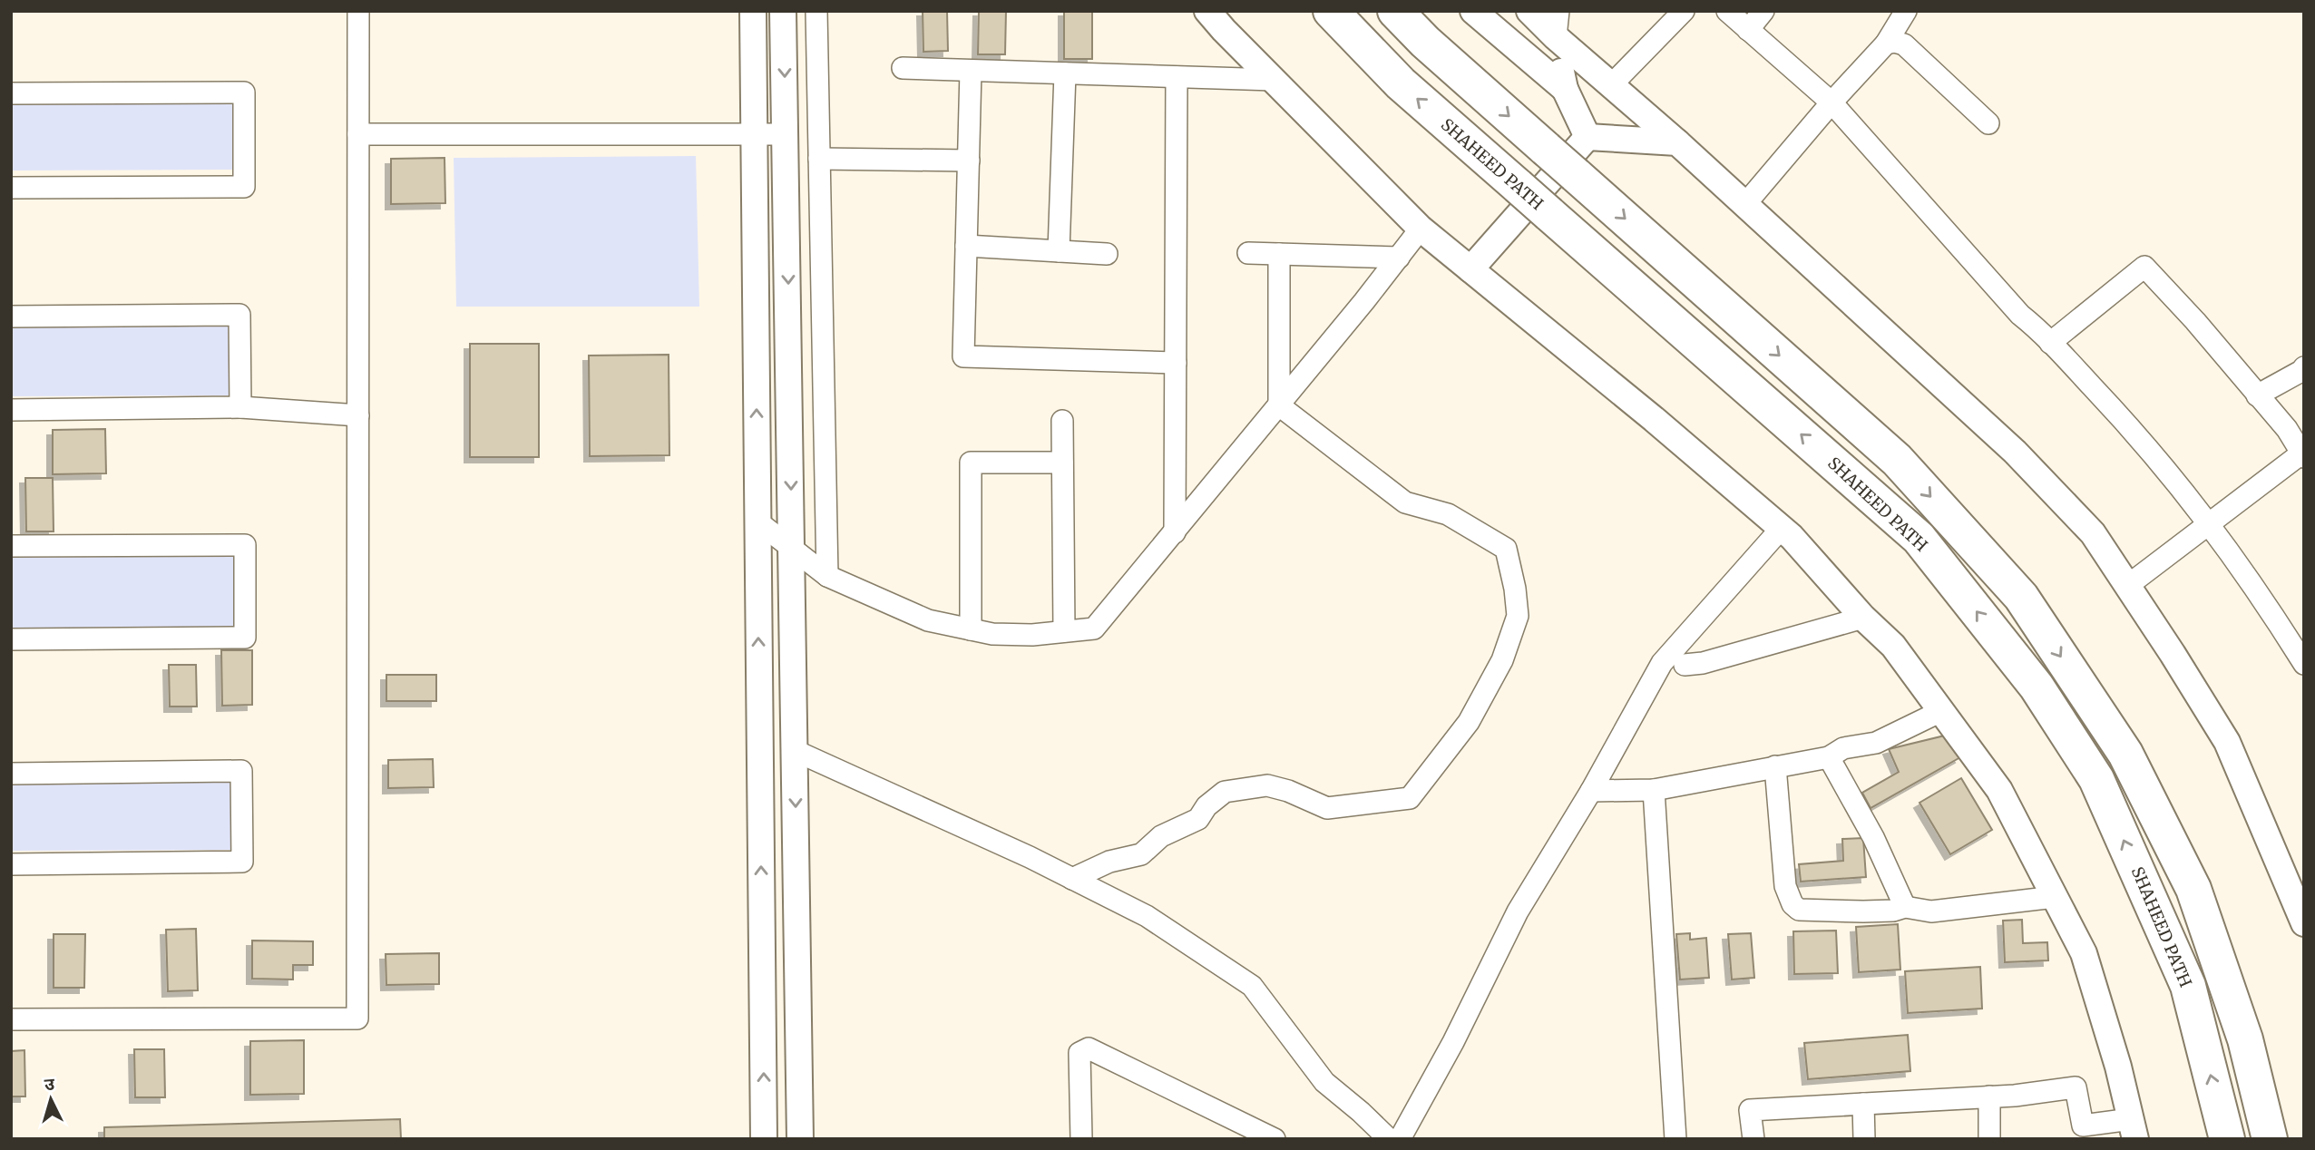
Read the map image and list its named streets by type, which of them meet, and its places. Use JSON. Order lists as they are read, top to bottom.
{
  "streets": {
    "highway": ["SHAHEED PATH"]
  },
  "north": "top"
}
